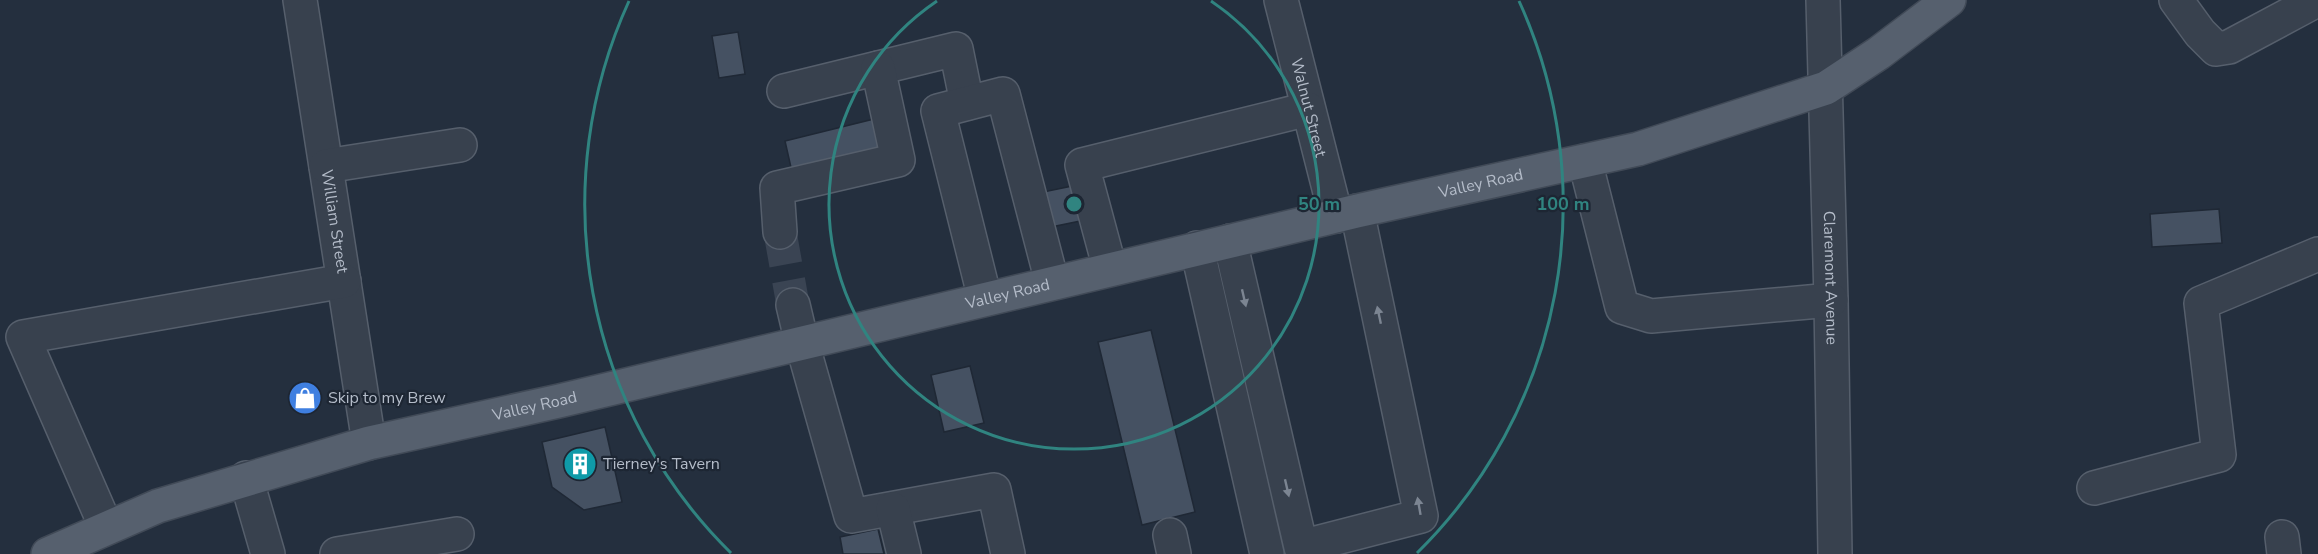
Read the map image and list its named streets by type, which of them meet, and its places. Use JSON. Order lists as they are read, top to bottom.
{
  "streets": {
    "main road": ["Valley Road"],
    "street": ["Walnut Street", "William Street", "Claremont Avenue"]
  },
  "crossings": [
    ["Walnut Street", "Valley Road"],
    ["Valley Road", "William Street"],
    ["Valley Road", "Claremont Avenue"]
  ],
  "places": {
    "shop": ["Skip to my Brew"],
    "building": ["Tierney's Tavern"]
  },
  "rings": ["50 m", "100 m"]
}
